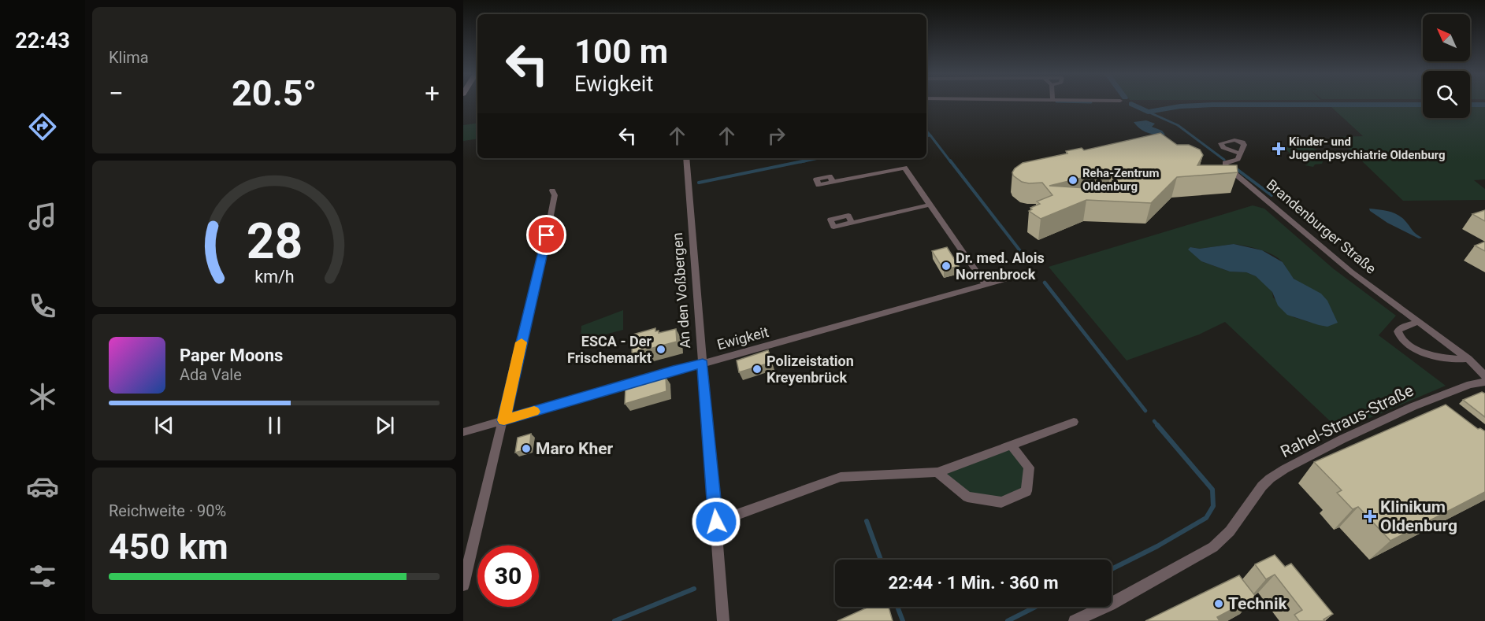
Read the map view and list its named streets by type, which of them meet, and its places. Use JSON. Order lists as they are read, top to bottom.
{
  "streets": {
    "street": [
      "Brandenburger Straße",
      "An den Voßbergen",
      "Ewigkeit",
      "Rahel-Straus-Straße"
    ]
  },
  "crossings": [
    ["An den Voßbergen", "Ewigkeit"]
  ],
  "places": {
    "health": ["Kinder- und Jugendpsychiatrie Oldenburg", "Klinikum Oldenburg"],
    "other": [
      "Reha-Zentrum Oldenburg",
      "Dr. med. Alois Norrenbrock",
      "ESCA - Der Frischemarkt",
      "Polizeistation Kreyenbrück",
      "Maro Kher",
      "Technik"
    ]
  },
  "north": "top left",
  "page": {
    "tabs": "22:43",
    "tile": [
      "Klima",
      ["Reichweite · 90%", "450 km"]
    ],
    "turn": ["100 m", "Ewigkeit"],
    "heat": ["−", "20.5°", "+"],
    "song": ["Paper Moons", "Ada Vale"],
    "limit": "30",
    "trip": "22:44 · 1 Min. · 360 m",
    "gauge": ["28", "km/h"]
  }
}
